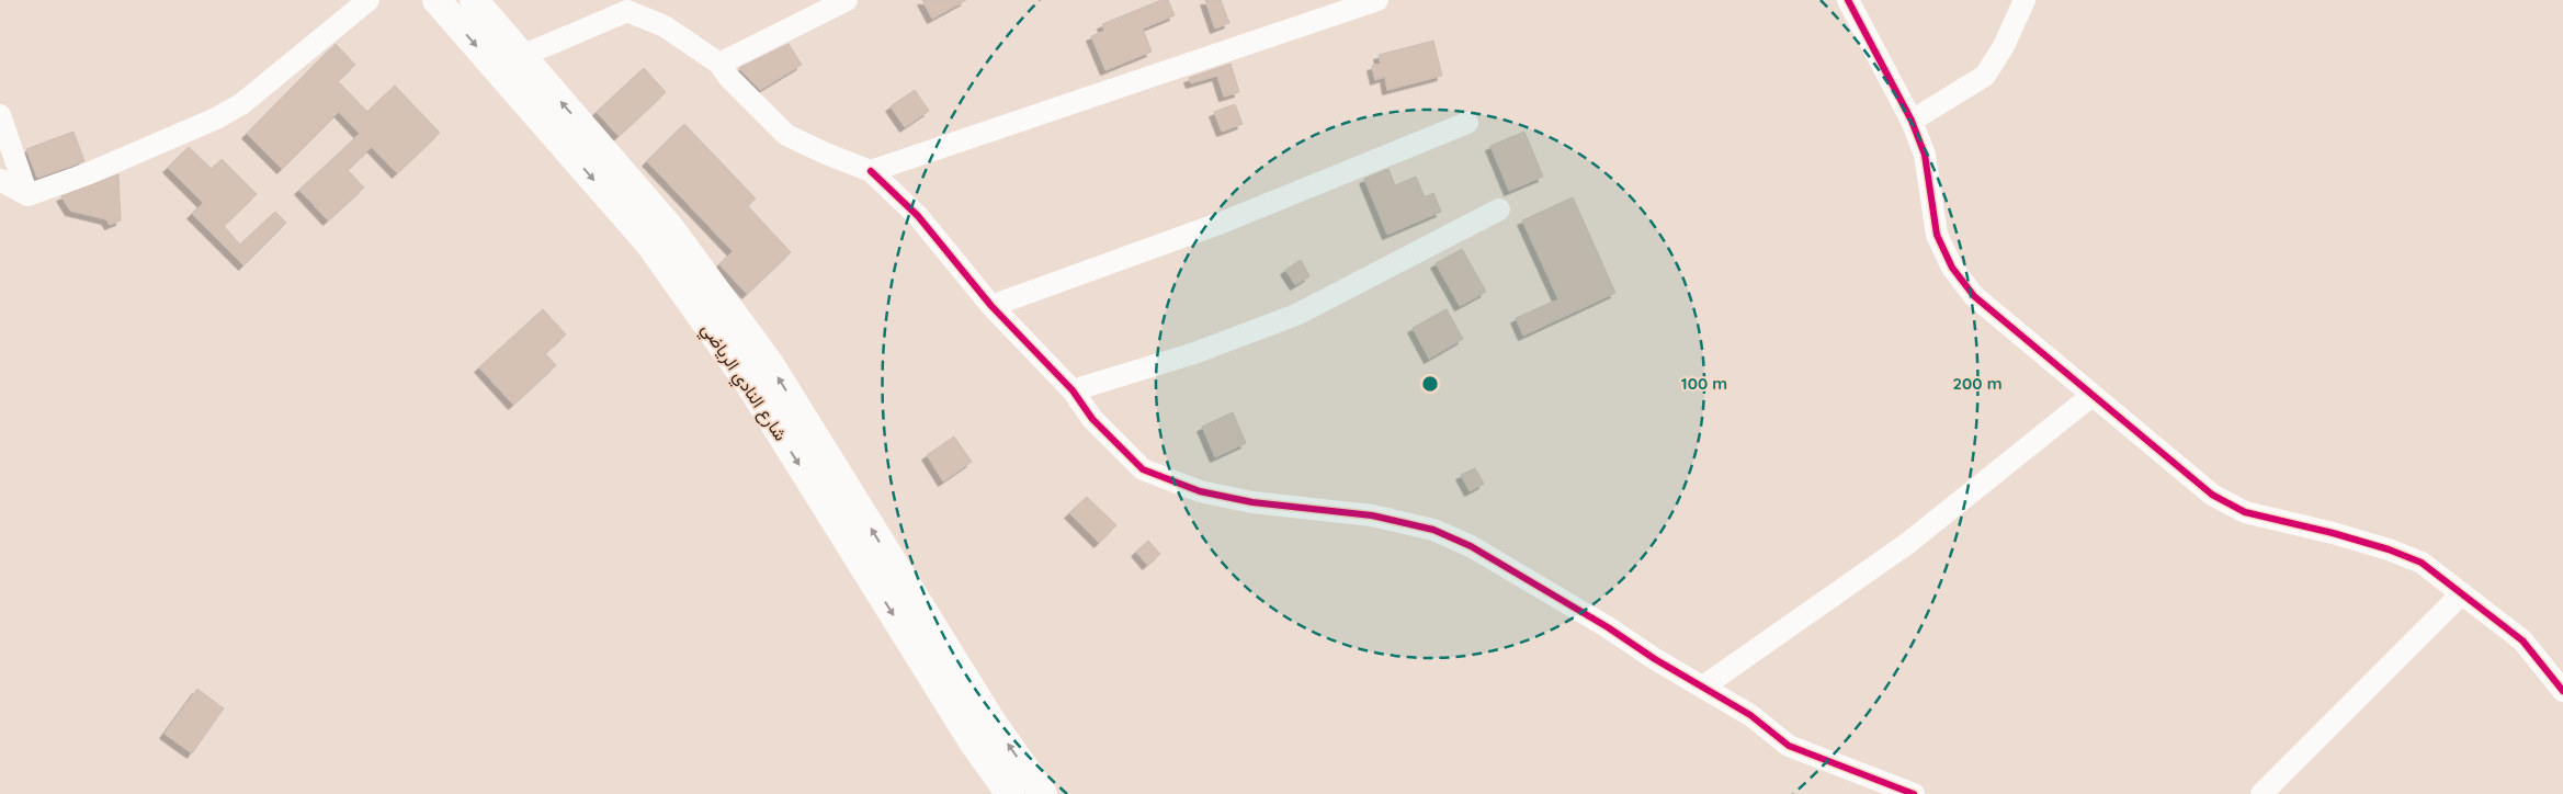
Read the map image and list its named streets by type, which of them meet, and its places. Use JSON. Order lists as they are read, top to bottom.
{
  "streets": {
    "main road": ["شارع النادي الرياضي"]
  },
  "rings": ["100 m", "200 m"]
}
